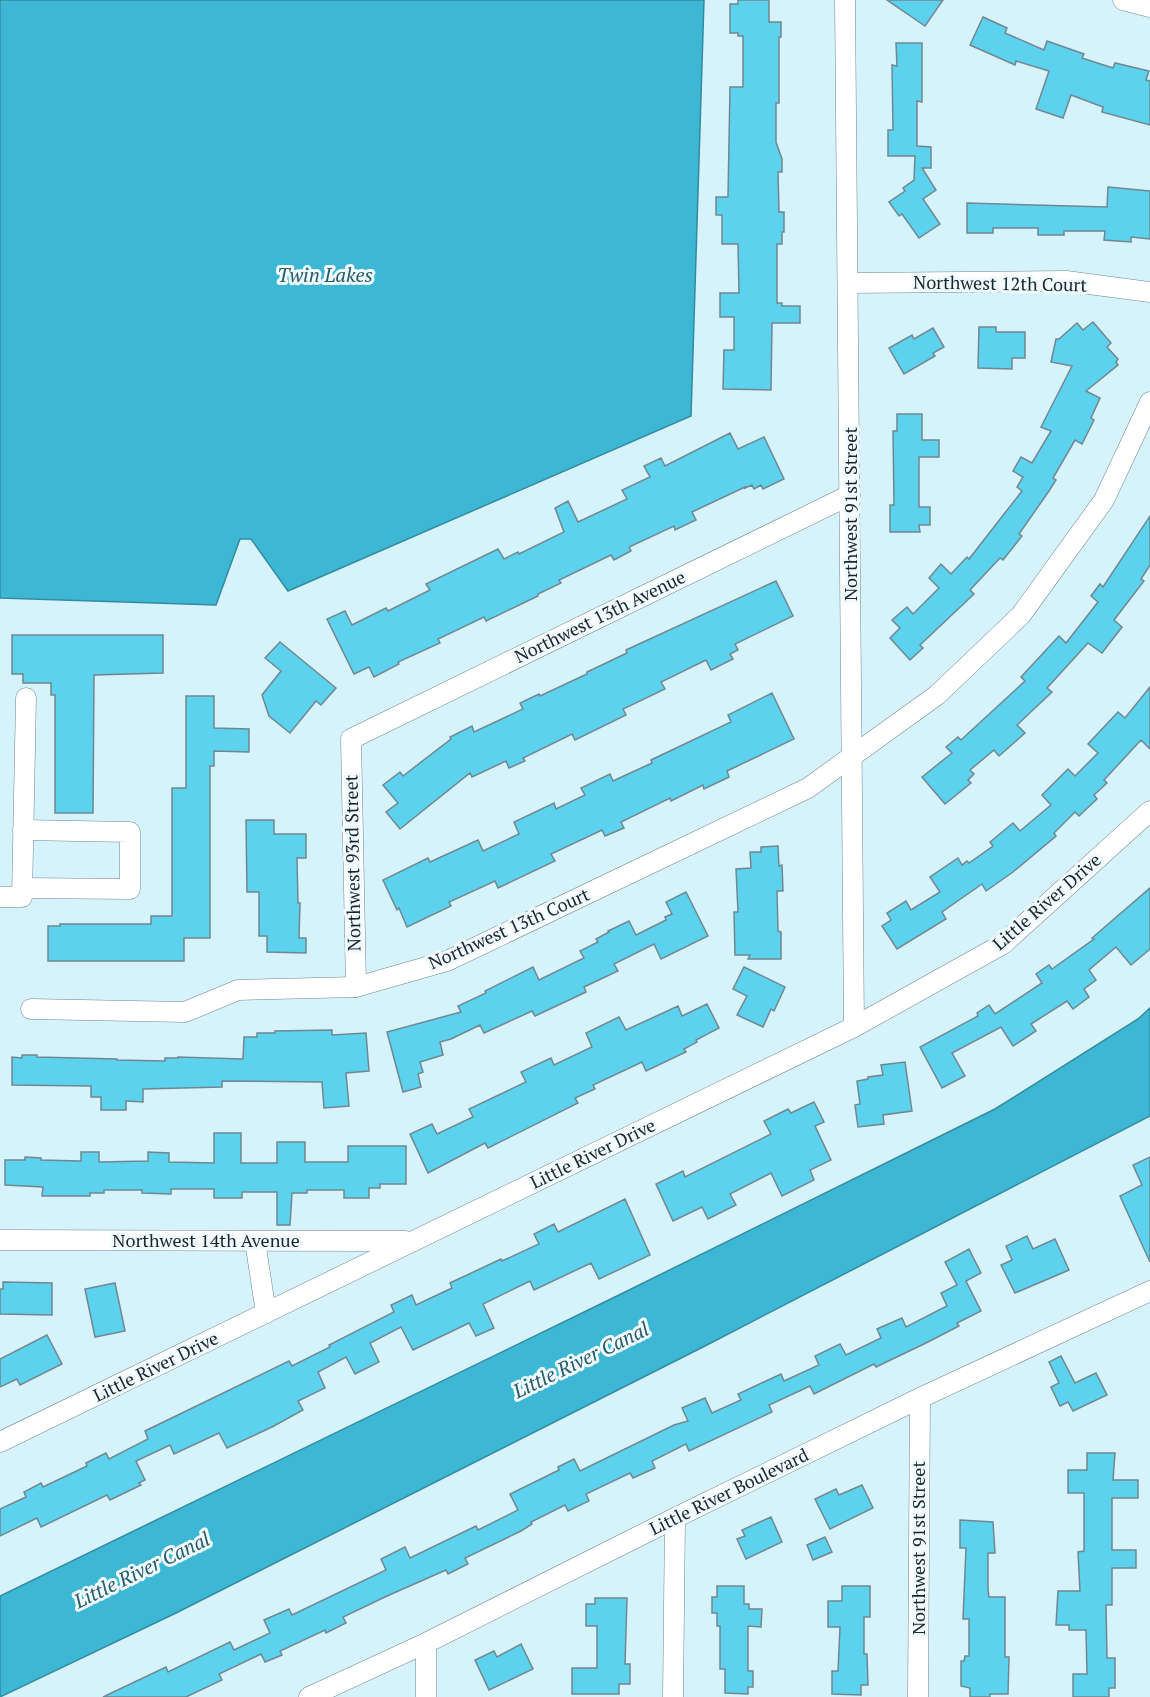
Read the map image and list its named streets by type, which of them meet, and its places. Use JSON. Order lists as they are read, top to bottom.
{
  "streets": {
    "street": [
      "Northwest 12th Court",
      "Northwest 91st Street",
      "Northwest 13th Avenue",
      "Northwest 93rd Street",
      "Little River Drive",
      "Northwest 13th Court",
      "Northwest 14th Avenue",
      "Little River Boulevard"
    ]
  },
  "crossings": [
    ["Northwest 12th Court", "Northwest 91st Street"],
    ["Northwest 91st Street", "Northwest 13th Avenue"],
    ["Northwest 91st Street", "Little River Drive"],
    ["Northwest 91st Street", "Northwest 13th Court"],
    ["Northwest 91st Street", "Little River Boulevard"],
    ["Northwest 13th Avenue", "Northwest 93rd Street"],
    ["Northwest 93rd Street", "Northwest 13th Court"],
    ["Little River Drive", "Northwest 14th Avenue"]
  ],
  "water": ["Twin Lakes", "Little River Canal"]
}
